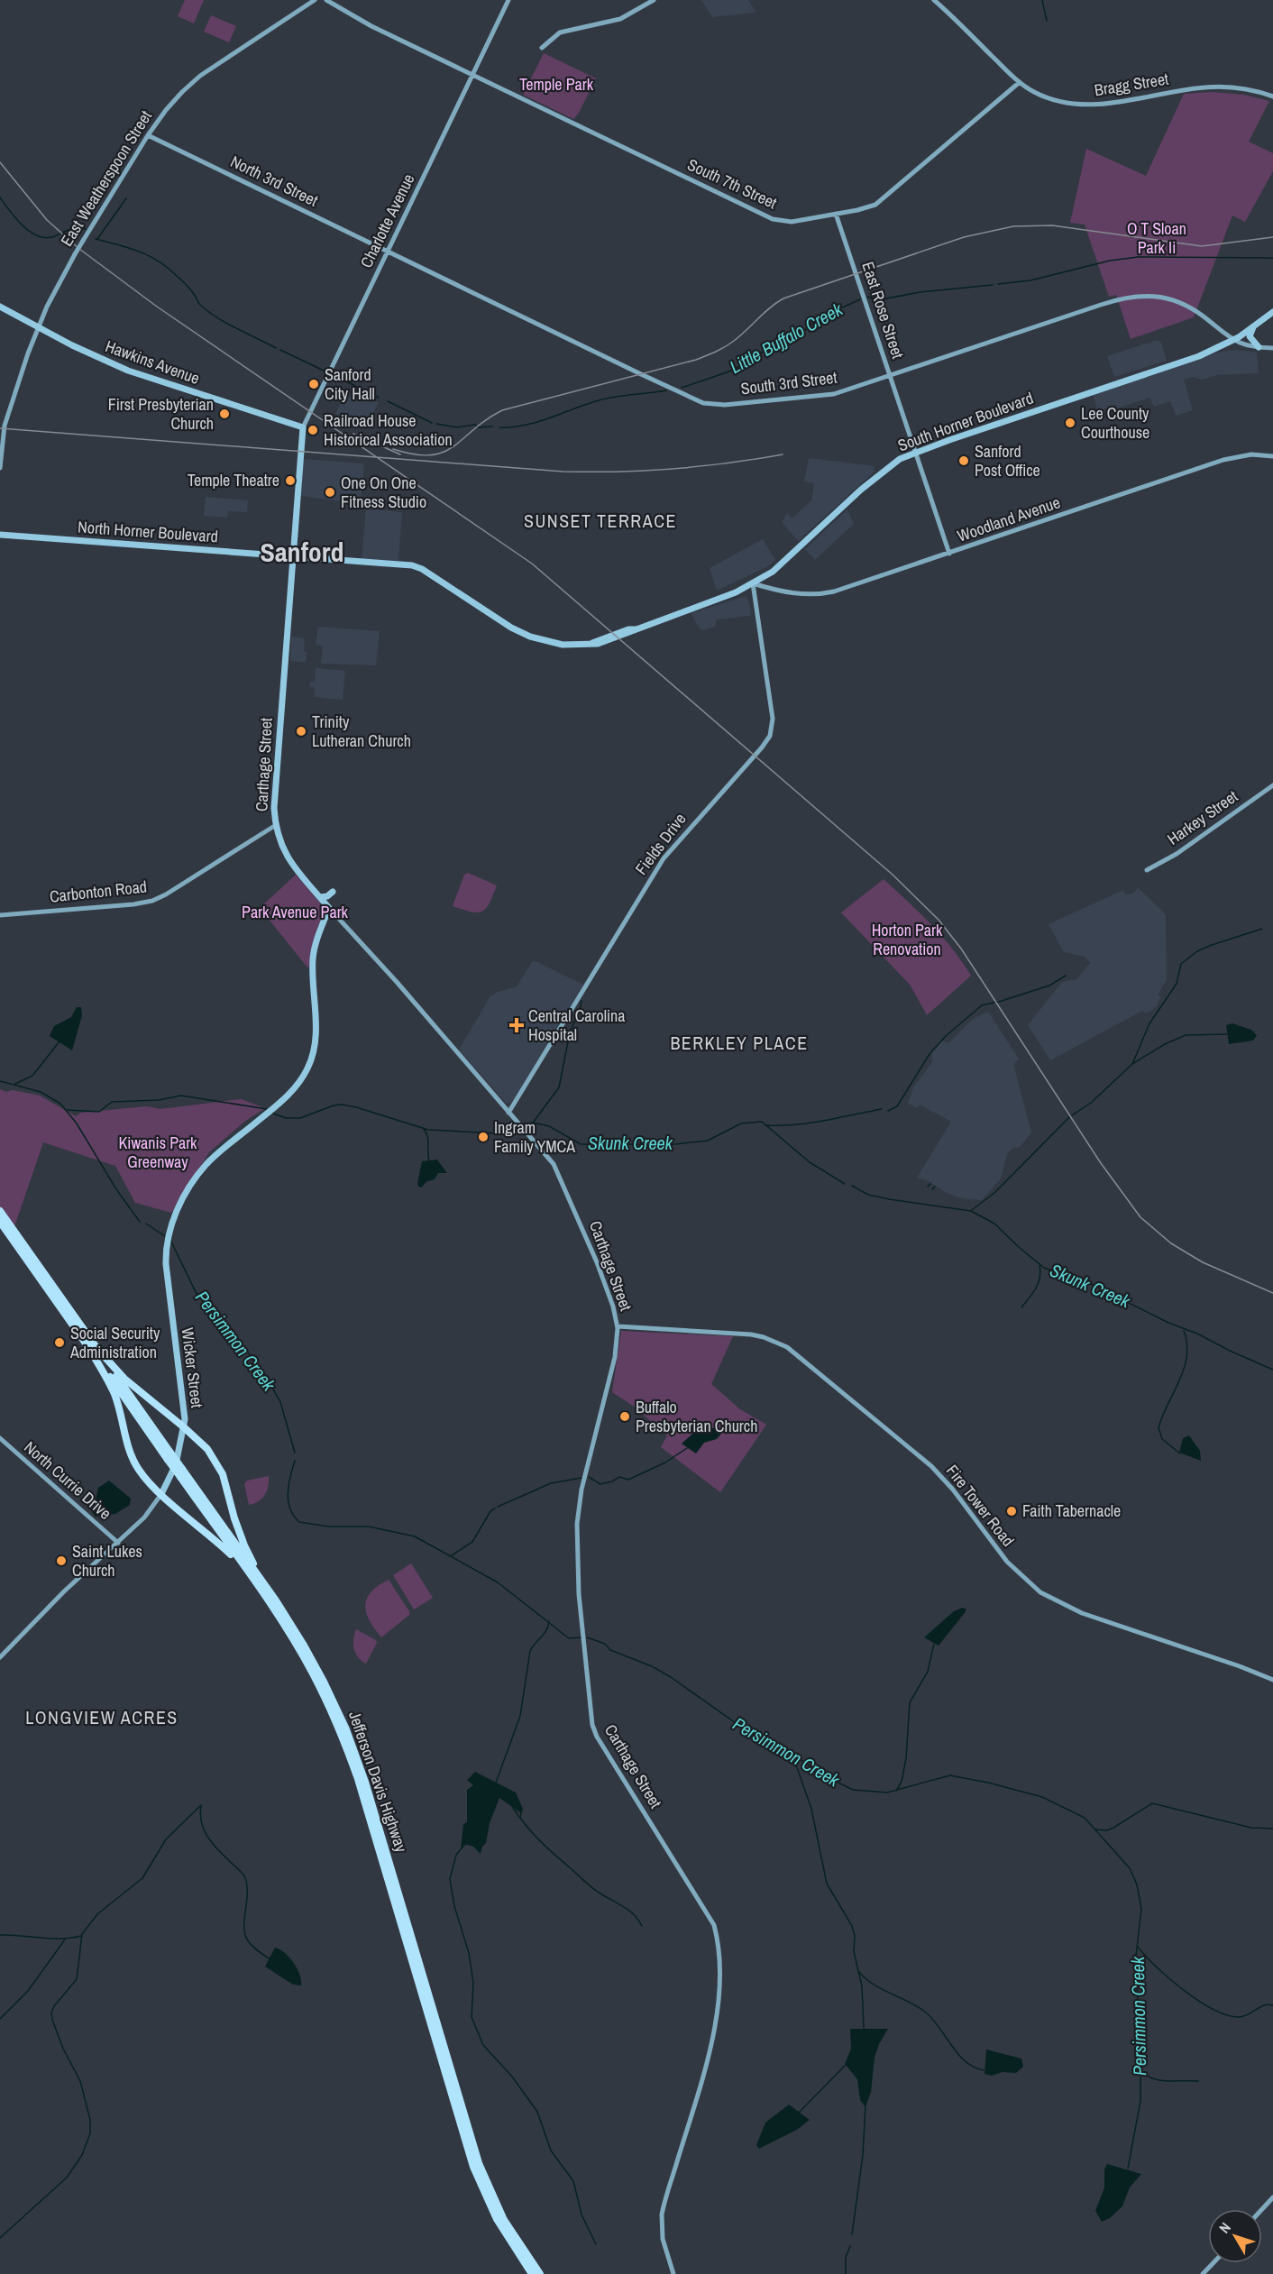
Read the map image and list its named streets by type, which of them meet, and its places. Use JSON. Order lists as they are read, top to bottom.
{
  "streets": {
    "highway": ["Jefferson Davis Highway"],
    "main road": [
      "Charlotte Avenue",
      "Hawkins Avenue",
      "South Horner Boulevard",
      "North Horner Boulevard",
      "Carthage Street",
      "Wicker Street"
    ],
    "street": [
      "Bragg Street",
      "East Weatherspoon Street",
      "North 3rd Street",
      "South 7th Street",
      "East Rose Street",
      "South 3rd Street",
      "Woodland Avenue",
      "Harkey Street",
      "Fields Drive",
      "Carbonton Road",
      "North Currie Drive",
      "Fire Tower Road"
    ]
  },
  "crossings": [
    ["Bragg Street", "South 7th Street"],
    ["East Weatherspoon Street", "North 3rd Street"],
    ["East Weatherspoon Street", "Hawkins Avenue"],
    ["North 3rd Street", "Charlotte Avenue"],
    ["North 3rd Street", "South 3rd Street"],
    ["South 7th Street", "Charlotte Avenue"],
    ["South 7th Street", "East Rose Street"],
    ["Charlotte Avenue", "Hawkins Avenue"],
    ["Charlotte Avenue", "South 3rd Street"],
    ["Charlotte Avenue", "Carthage Street"],
    ["East Rose Street", "South 3rd Street"],
    ["East Rose Street", "South Horner Boulevard"],
    ["East Rose Street", "Woodland Avenue"],
    ["South 3rd Street", "South Horner Boulevard"],
    ["South Horner Boulevard", "Woodland Avenue"],
    ["South Horner Boulevard", "North Horner Boulevard"],
    ["South Horner Boulevard", "Carthage Street"],
    ["South Horner Boulevard", "Fields Drive"],
    ["Woodland Avenue", "Fields Drive"],
    ["North Horner Boulevard", "Carthage Street"],
    ["Carthage Street", "Fields Drive"],
    ["Carthage Street", "Carbonton Road"],
    ["Carthage Street", "Wicker Street"],
    ["Carthage Street", "Fire Tower Road"],
    ["Wicker Street", "North Currie Drive"]
  ],
  "districts": [
    "SUNSET TERRACE",
    "Sanford",
    "BERKLEY PLACE",
    "LONGVIEW ACRES"
  ],
  "water": ["Little Buffalo Creek", "Skunk Creek", "Persimmon Creek"],
  "parks": [
    "Temple Park",
    "O T Sloan Park Ii",
    "Park Avenue Park",
    "Horton Park Renovation",
    "Kiwanis Park Greenway"
  ],
  "places": {
    "other": [
      "Sanford City Hall",
      "First Presbyterian Church",
      "Lee County Courthouse",
      "Railroad House Historical Association",
      "Sanford Post Office",
      "Temple Theatre",
      "One On One Fitness Studio",
      "Trinity Lutheran Church",
      "Ingram Family YMCA",
      "Social Security Administration",
      "Buffalo Presbyterian Church",
      "Faith Tabernacle",
      "Saint Lukes Church"
    ],
    "health": ["Central Carolina Hospital"]
  },
  "north": "top left"
}
